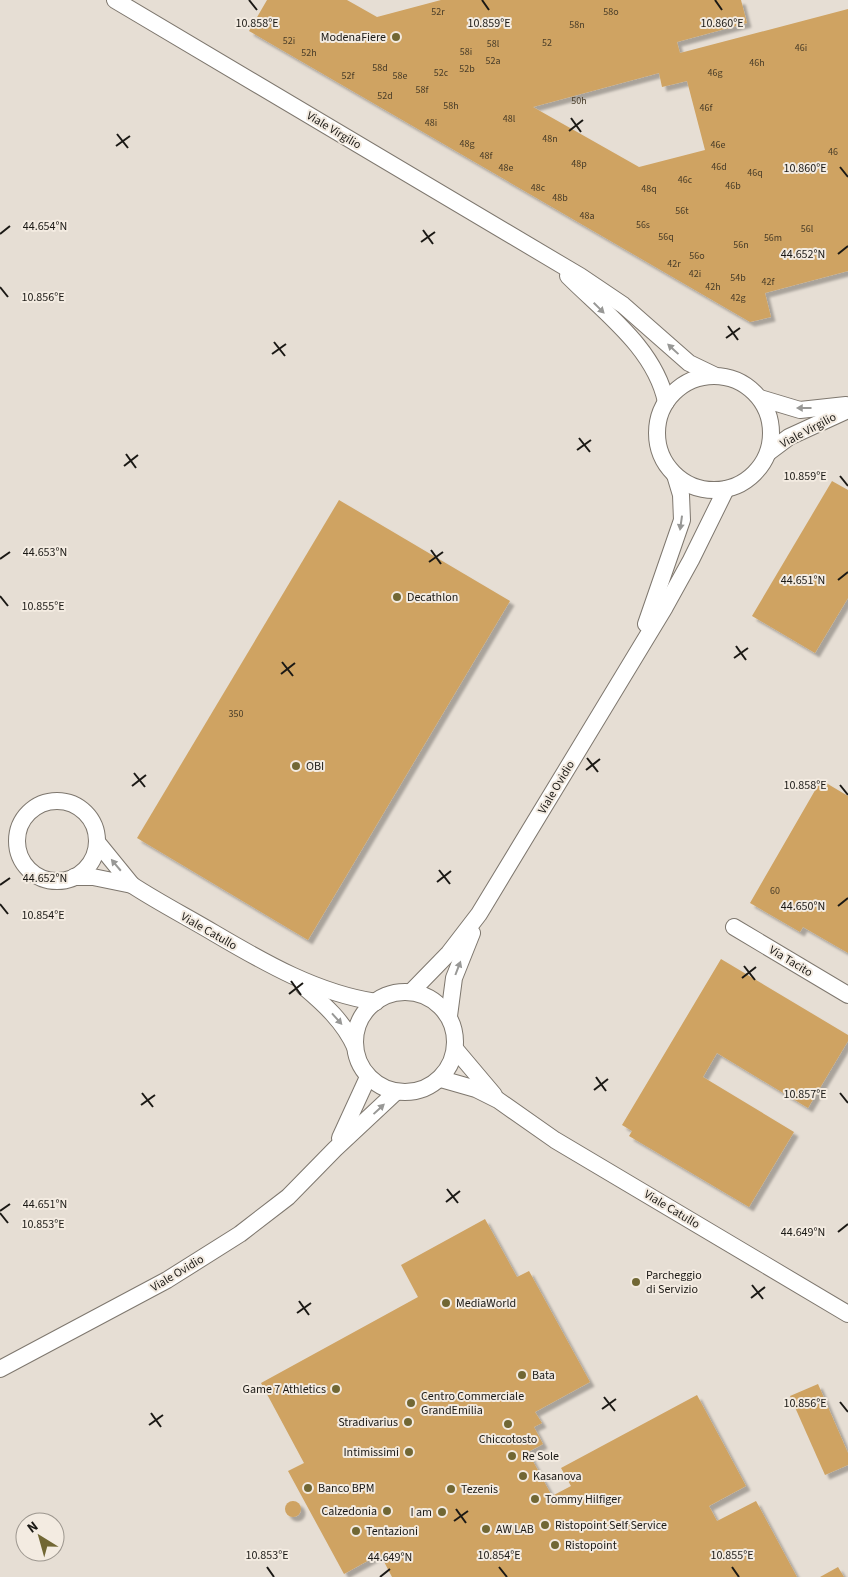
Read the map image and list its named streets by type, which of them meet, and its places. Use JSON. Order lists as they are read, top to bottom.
{
  "streets": {
    "street": [
      "Viale Virgilio",
      "Viale Ovidio",
      "Viale Catullo",
      "Via Tacito"
    ]
  },
  "crossings": [
    ["Viale Virgilio", "Viale Ovidio"],
    ["Viale Ovidio", "Viale Catullo"]
  ],
  "places": [
    "ModenaFiere",
    "Decathlon",
    "OBI",
    "Parcheggio di Servizio",
    "MediaWorld",
    "Bata",
    "Game 7 Athletics",
    "Centro Commerciale GrandEmilia",
    "Stradivarius",
    "Chiccotosto",
    "Intimissimi",
    "Re Sole",
    "Kasanova",
    "Banco BPM",
    "Tezenis",
    "Tommy Hilfiger",
    "Calzedonia",
    "I am",
    "Ristopoint Self Service",
    "AW LAB",
    "Tentazioni",
    "Ristopoint"
  ],
  "house_numbers": [
    "52r",
    "58o",
    "58n",
    "52i",
    "52",
    "58l",
    "46i",
    "58i",
    "52h",
    "52a",
    "46h",
    "58d",
    "52b",
    "52c",
    "46g",
    "52f",
    "58e",
    "58f",
    "52d",
    "50h",
    "58h",
    "46f",
    "48l",
    "48i",
    "48n",
    "48g",
    "46e",
    "46",
    "48f",
    "48p",
    "46d",
    "48e",
    "46q",
    "46c",
    "46b",
    "48c",
    "48q",
    "48b",
    "56t",
    "48a",
    "56s",
    "56l",
    "56q",
    "56m",
    "56n",
    "56o",
    "42r",
    "42i",
    "54b",
    "42f",
    "42h",
    "42g",
    "350",
    "60"
  ],
  "north": "top left",
  "coordinates": [
    "10.858°E",
    "10.859°E",
    "10.860°E",
    "44.654°N",
    "44.652°N",
    "10.856°E",
    "44.653°N",
    "44.651°N",
    "10.855°E",
    "44.650°N",
    "10.854°E",
    "10.857°E",
    "10.853°E",
    "44.649°N"
  ]
}
